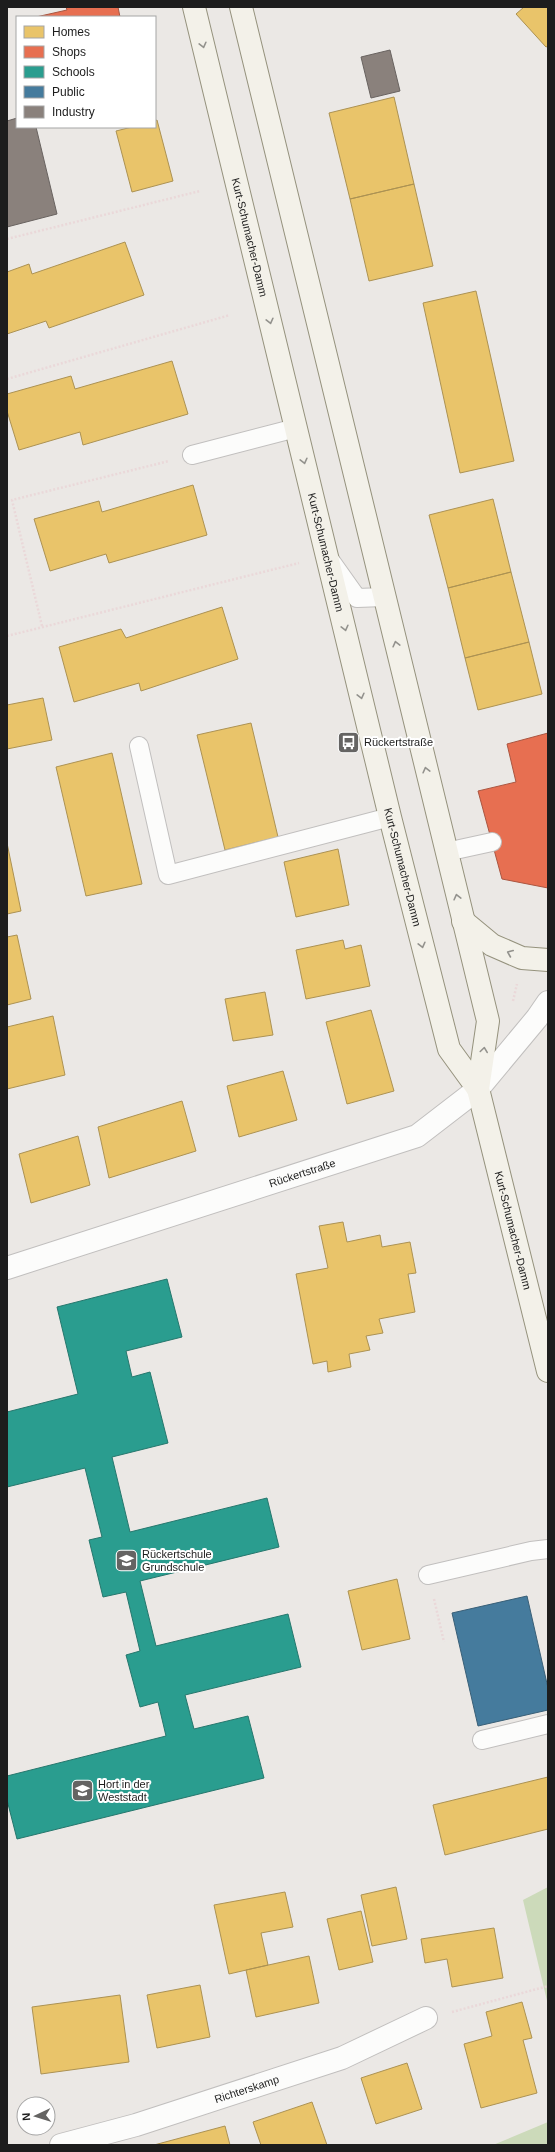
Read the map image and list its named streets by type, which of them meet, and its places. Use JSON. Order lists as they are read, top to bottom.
{
  "streets": {
    "main road": ["Kurt-Schumacher-Damm"],
    "street": ["Rückertstraße", "Richterskamp"]
  },
  "crossings": [
    ["Kurt-Schumacher-Damm", "Rückertstraße"]
  ],
  "places": {
    "bus stop": ["Rückertstraße"],
    "school or university": ["Rückertschule Grundschule", "Hort in der Weststadt"]
  },
  "legend": [
    "Homes",
    "Shops",
    "Schools",
    "Public",
    "Industry"
  ],
  "north": "left"
}
